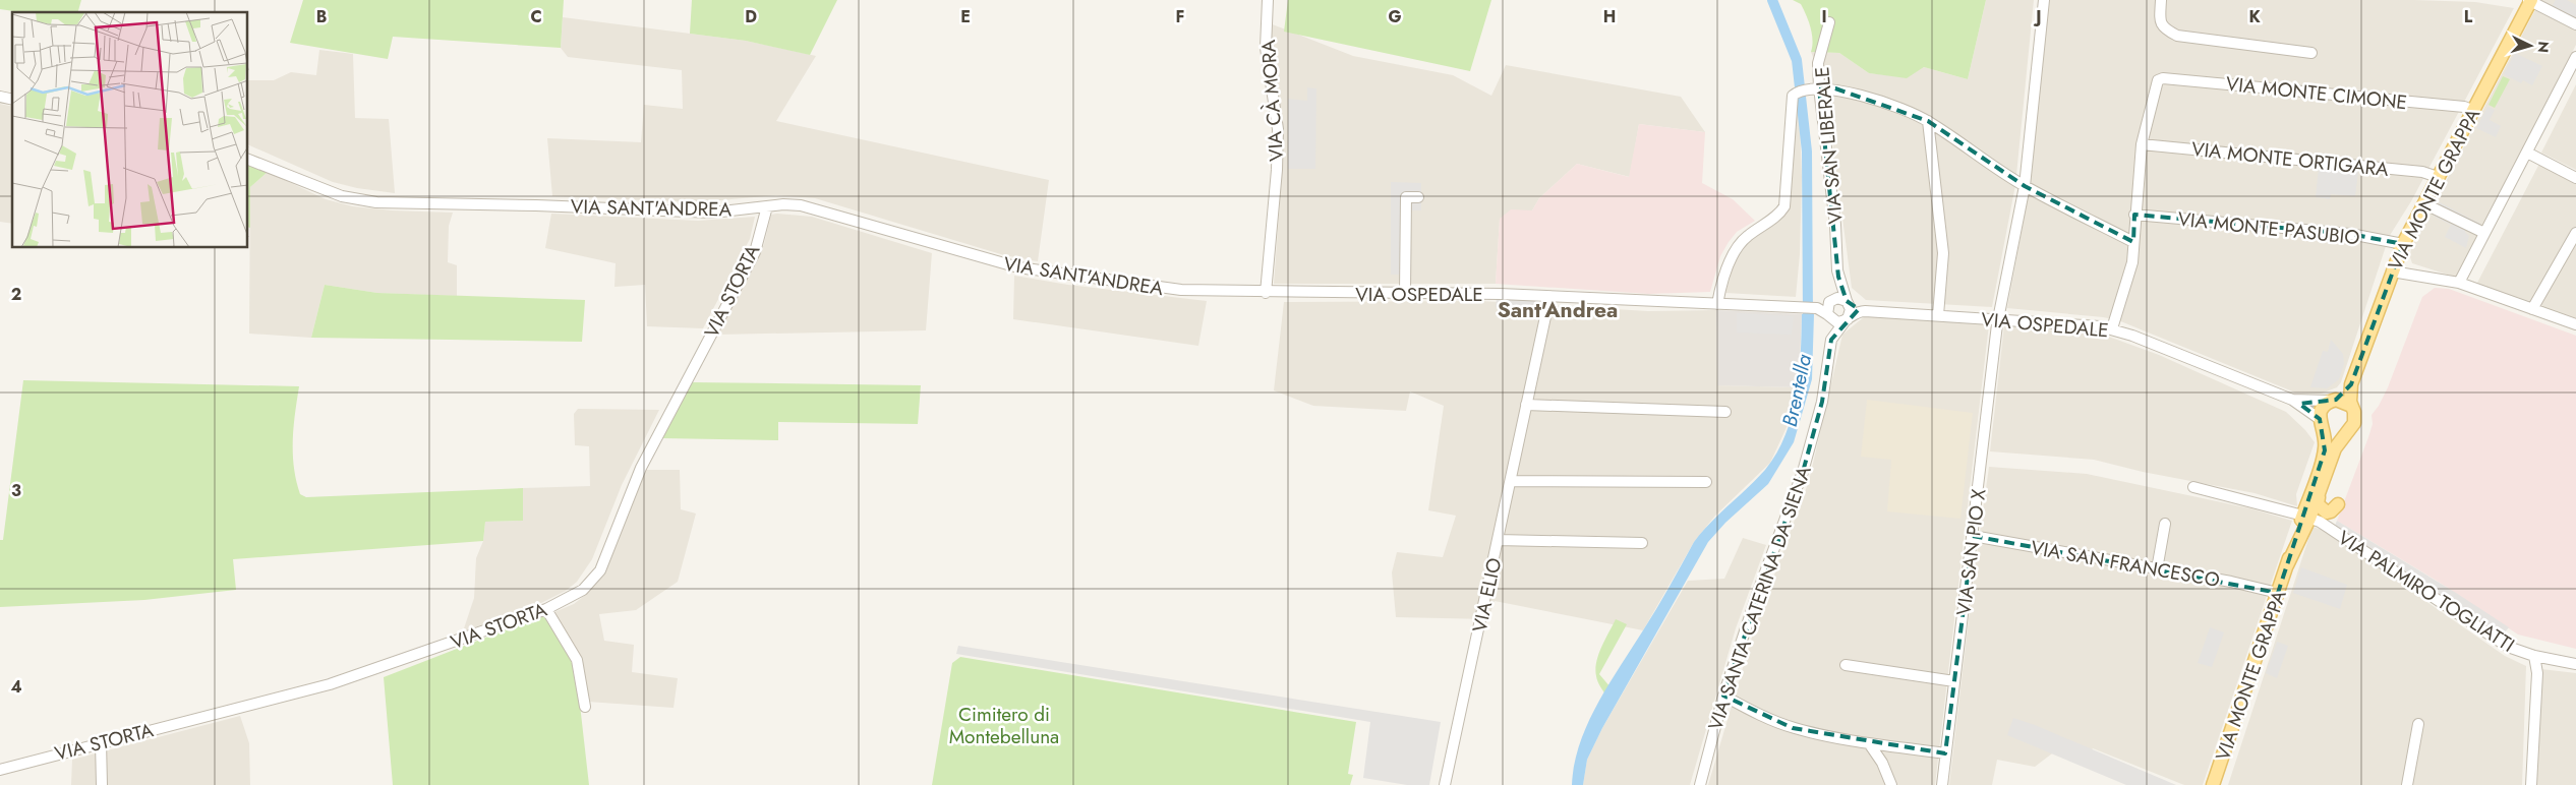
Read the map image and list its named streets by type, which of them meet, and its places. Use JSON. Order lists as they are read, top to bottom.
{
  "streets": {
    "main road": ["VIA MONTE GRAPPA"],
    "street": [
      "VIA MONTE CIMONE",
      "VIA CÀ MORA",
      "VIA SAN LIBERALE",
      "VIA MONTE ORTIGARA",
      "VIA SANT'ANDREA",
      "VIA MONTE PASUBIO",
      "VIA STORTA",
      "VIA OSPEDALE",
      "VIA SAN PIO X",
      "VIA SAN FRANCESCO",
      "VIA PALMIRO TOGLIATTI",
      "VIA ELIO",
      "VIA SANTA CATERINA DA SIENA"
    ]
  },
  "crossings": [
    ["VIA MONTE CIMONE", "VIA MONTE ORTIGARA"],
    ["VIA MONTE CIMONE", "VIA MONTE GRAPPA"],
    ["VIA CÀ MORA", "VIA SANT'ANDREA"],
    ["VIA CÀ MORA", "VIA OSPEDALE"],
    ["VIA SAN LIBERALE", "VIA OSPEDALE"],
    ["VIA SAN LIBERALE", "VIA SANTA CATERINA DA SIENA"],
    ["VIA MONTE ORTIGARA", "VIA MONTE GRAPPA"],
    ["VIA MONTE GRAPPA", "VIA MONTE PASUBIO"],
    ["VIA MONTE GRAPPA", "VIA OSPEDALE"],
    ["VIA MONTE GRAPPA", "VIA SAN FRANCESCO"],
    ["VIA MONTE GRAPPA", "VIA PALMIRO TOGLIATTI"],
    ["VIA SANT'ANDREA", "VIA STORTA"],
    ["VIA SANT'ANDREA", "VIA OSPEDALE"],
    ["VIA OSPEDALE", "VIA SAN PIO X"],
    ["VIA OSPEDALE", "VIA ELIO"],
    ["VIA OSPEDALE", "VIA SANTA CATERINA DA SIENA"],
    ["VIA SAN PIO X", "VIA SAN FRANCESCO"]
  ],
  "districts": ["Sant'Andrea"],
  "water": ["Brentella"],
  "parks": ["Cimitero di Montebelluna"],
  "north": "right",
  "grid": {
    "columns": [
      "B",
      "C",
      "D",
      "E",
      "F",
      "G",
      "H",
      "I",
      "J",
      "K",
      "L"
    ],
    "rows": ["2", "3", "4"]
  }
}
